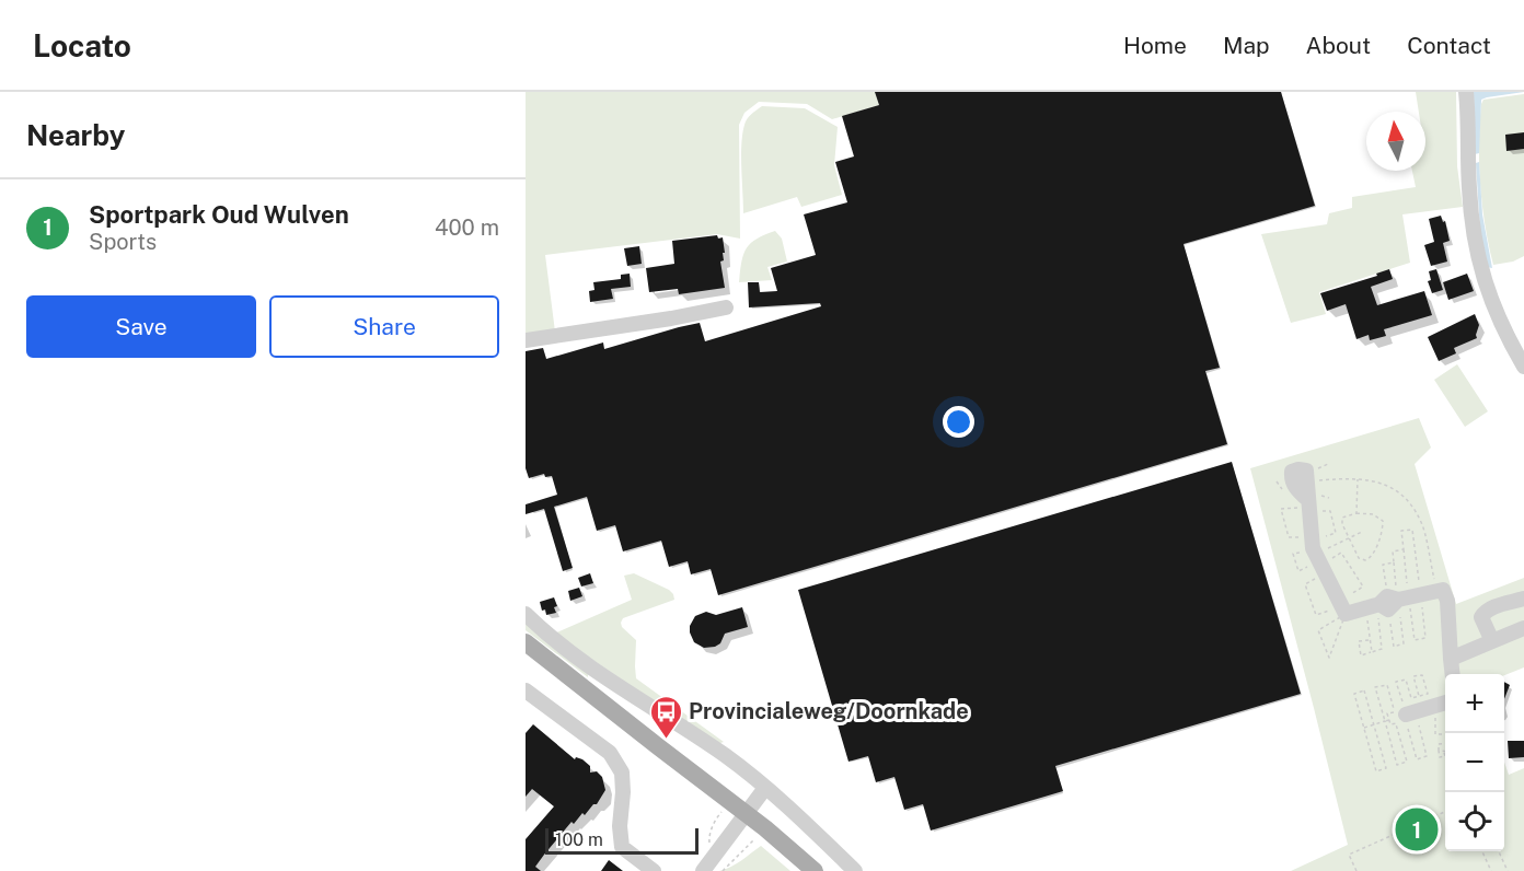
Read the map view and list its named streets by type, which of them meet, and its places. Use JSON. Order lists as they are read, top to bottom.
{
  "places": {
    "bus stop": ["Provincialeweg/Doornkade"]
  },
  "scale_bar": "100 m",
  "north": "top",
  "page": {
    "header": "Locato",
    "nav": [
      "Home",
      "Map",
      "About",
      "Contact"
    ],
    "heading": "Nearby",
    "list": [
      {
        "mark": "1",
        "name": "Sportpark Oud Wulven",
        "note": "Sports",
        "value": "400 m"
      }
    ],
    "buttons": ["Save", "Share"],
    "map_buttons": ["+", "−"],
    "pins": "1",
    "scale": "100 m"
  }
}
